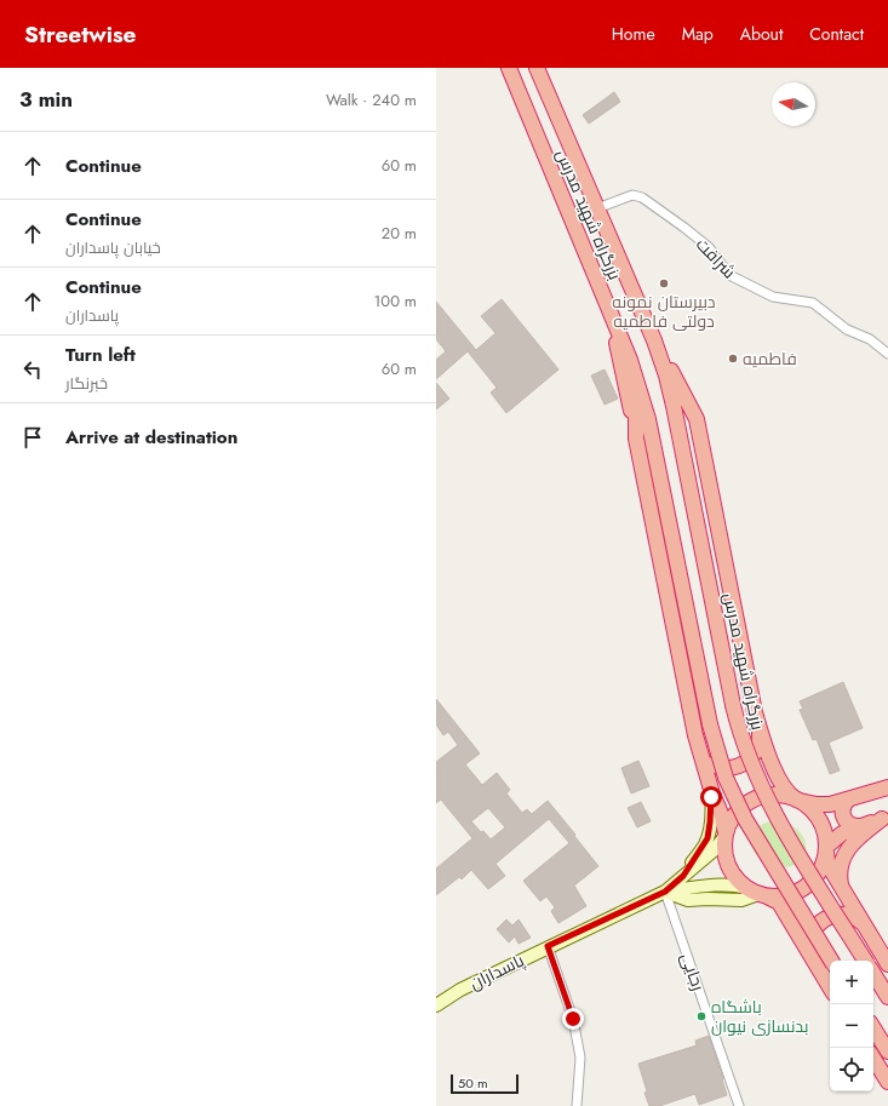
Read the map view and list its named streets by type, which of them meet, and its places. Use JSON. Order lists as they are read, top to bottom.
{
  "streets": {
    "highway": ["بزرگراه شهید مدرس"],
    "main road": ["پاسداران"],
    "street": ["شرافت", "رجایی"]
  },
  "crossings": [
    ["بزرگراه شهید مدرس", "شرافت"],
    ["پاسداران", "رجایی"]
  ],
  "places": ["دبیرستان نمونه دولتی فاطمیه", "فاطمیه", "باشگاه بدنسازی نیوان"],
  "scale_bar": "50 m",
  "north": "left",
  "page": {
    "header": "Streetwise",
    "nav": [
      "Home",
      "Map",
      "About",
      "Contact"
    ],
    "heading": ["3 min", "Walk · 240 m"],
    "list": [
      ["Continue", "60 m"],
      ["Continue", "خیابان پاسداران", "20 m"],
      ["Continue", "پاسداران", "100 m"],
      ["Turn left", "خبرنگار", "60 m"],
      "Arrive at destination"
    ],
    "map_buttons": ["+", "−"],
    "scale": "50 m"
  }
}
